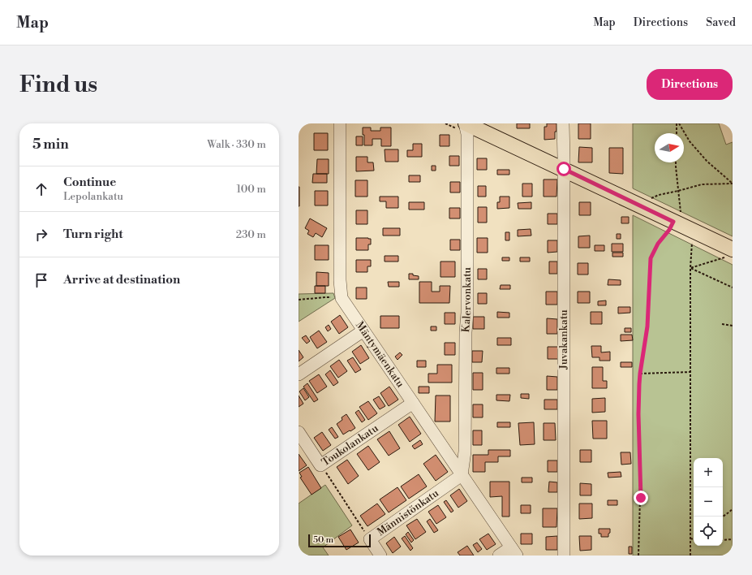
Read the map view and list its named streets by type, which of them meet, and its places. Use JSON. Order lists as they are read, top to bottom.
{
  "streets": {
    "street": [
      "Kalervonkatu",
      "Juvakankatu",
      "Mäntymäenkatu",
      "Toukolankatu",
      "Männistönkatu"
    ]
  },
  "crossings": [
    ["Kalervonkatu", "Mäntymäenkatu"],
    ["Kalervonkatu", "Männistönkatu"],
    ["Mäntymäenkatu", "Toukolankatu"],
    ["Mäntymäenkatu", "Männistönkatu"]
  ],
  "scale_bar": "50 m",
  "north": "right",
  "page": {
    "header": "Map",
    "nav": ["Map", "Directions", "Saved"],
    "buttons": "Directions",
    "title": "Find us",
    "heading": ["5 min", "Walk · 330 m"],
    "list": [
      ["Continue", "Lepolankatu", "100 m"],
      ["Turn right", "230 m"],
      "Arrive at destination"
    ],
    "map_buttons": ["+", "−"],
    "scale": "50 m"
  }
}
